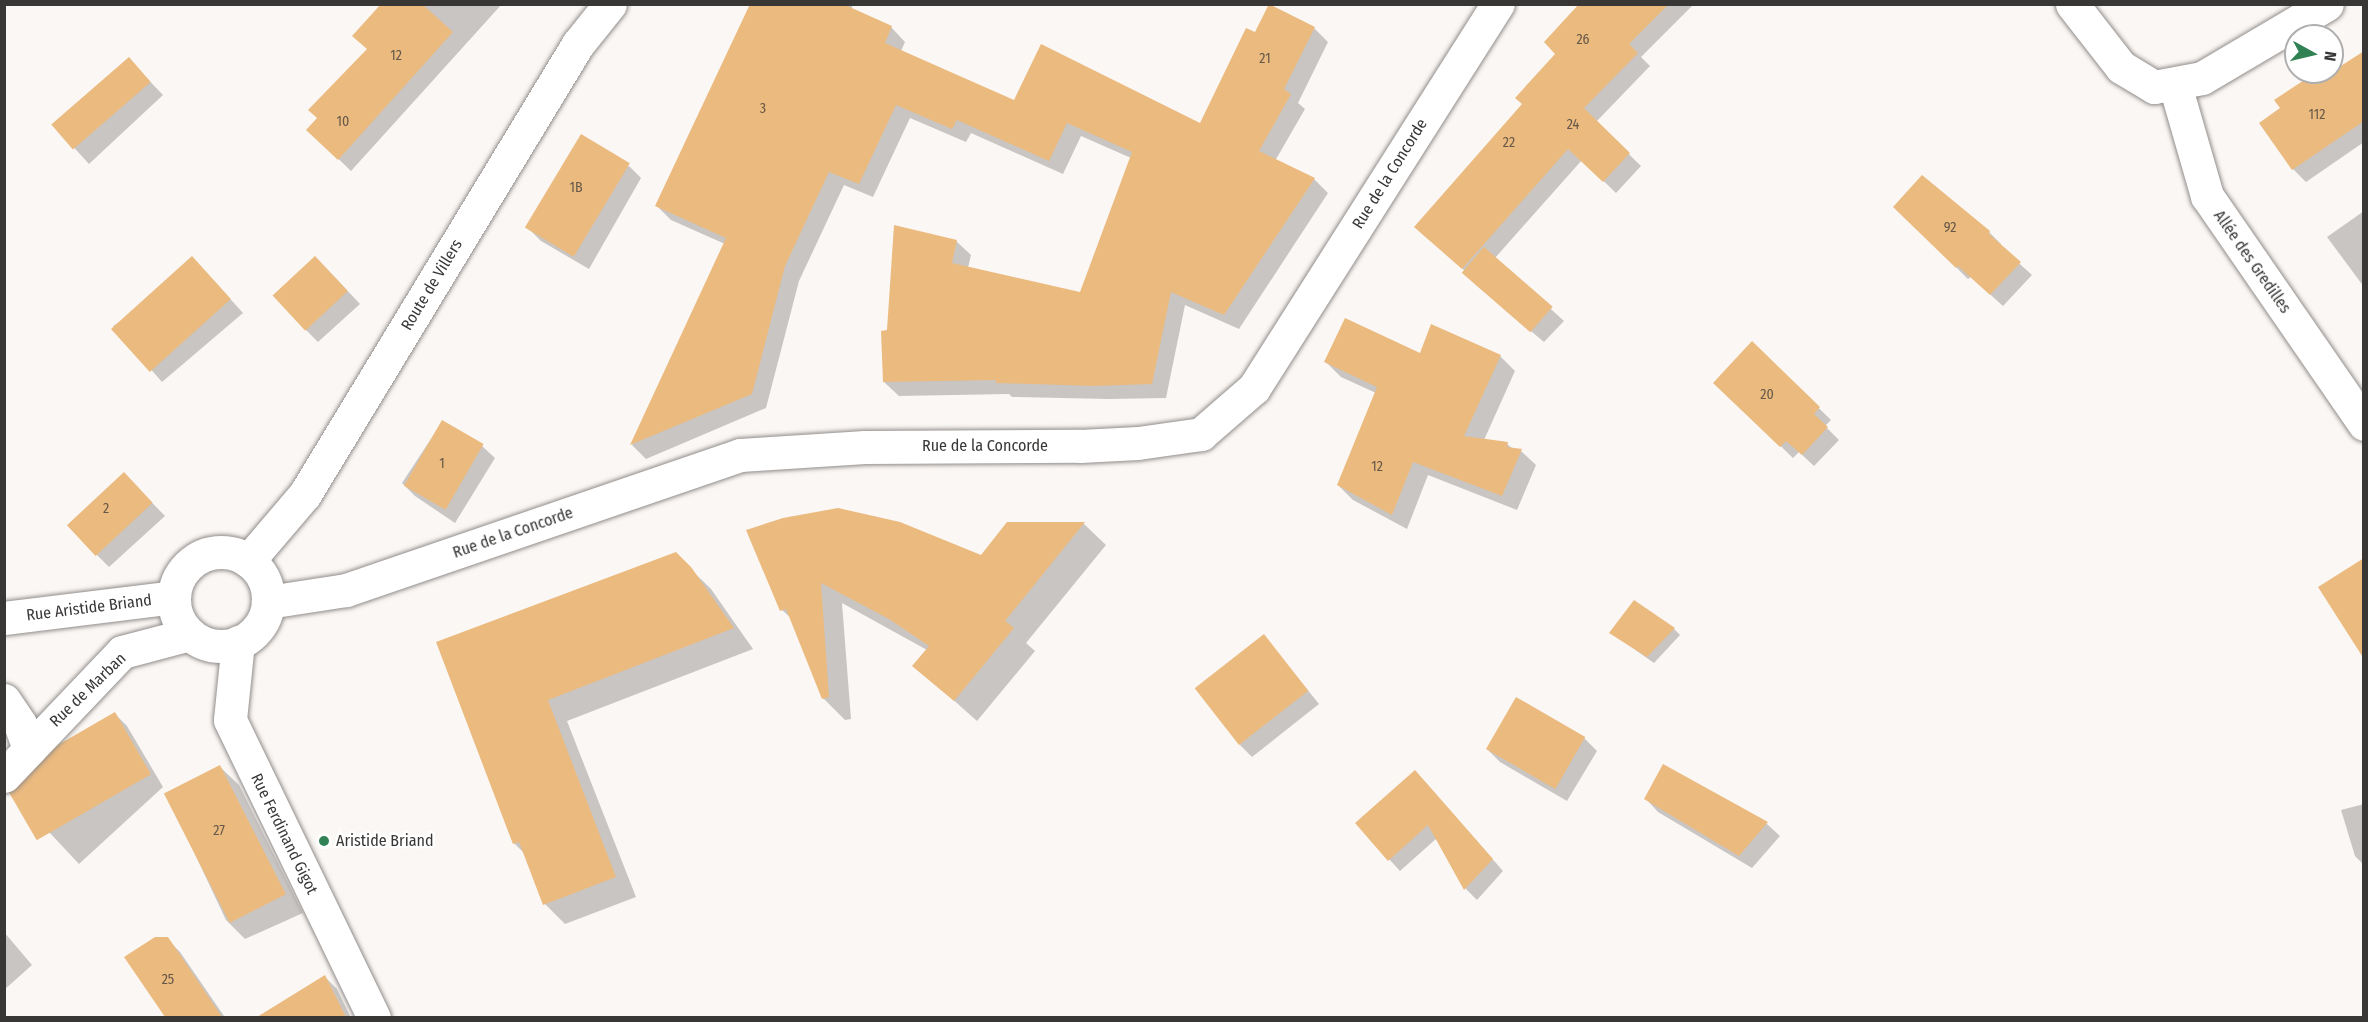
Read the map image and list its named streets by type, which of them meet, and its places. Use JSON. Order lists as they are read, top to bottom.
{
  "streets": {
    "street": [
      "Rue de la Concorde",
      "Allée des Gredilles",
      "Route de Villers",
      "Rue Aristide Briand",
      "Rue de Marban",
      "Rue Ferdinand Gigot"
    ]
  },
  "crossings": [
    ["Rue de la Concorde", "Route de Villers"],
    ["Rue de la Concorde", "Rue Aristide Briand"],
    ["Rue de la Concorde", "Rue de Marban"],
    ["Rue de la Concorde", "Rue Ferdinand Gigot"],
    ["Route de Villers", "Rue Aristide Briand"],
    ["Route de Villers", "Rue de Marban"],
    ["Route de Villers", "Rue Ferdinand Gigot"],
    ["Rue Aristide Briand", "Rue de Marban"],
    ["Rue Aristide Briand", "Rue Ferdinand Gigot"],
    ["Rue de Marban", "Rue Ferdinand Gigot"]
  ],
  "places": ["Aristide Briand"],
  "house_numbers": [
    "26",
    "12",
    "21",
    "3",
    "112",
    "10",
    "24",
    "22",
    "1B",
    "92",
    "20",
    "1",
    "12",
    "2",
    "27",
    "25"
  ],
  "north": "right"
}
